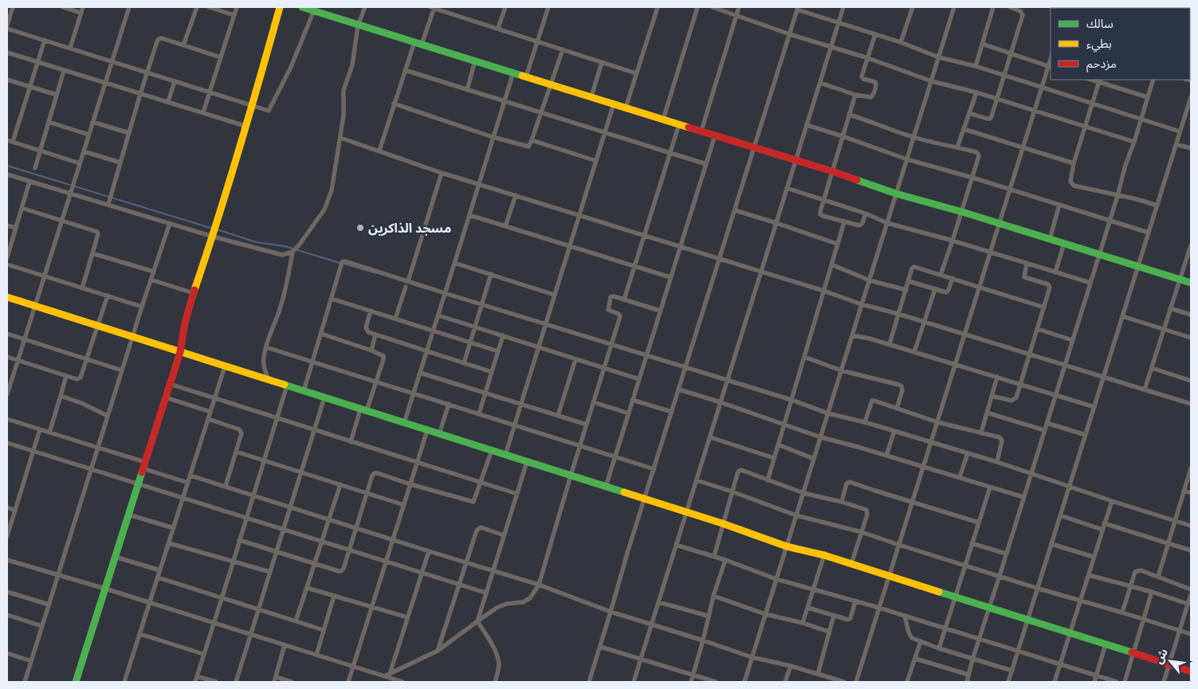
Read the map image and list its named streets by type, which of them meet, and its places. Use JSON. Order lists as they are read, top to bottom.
{
  "places": ["مسجد الذاكرين"],
  "legend": ["سالك", "بطيء", "مزدحم"],
  "north": "top left"
}
